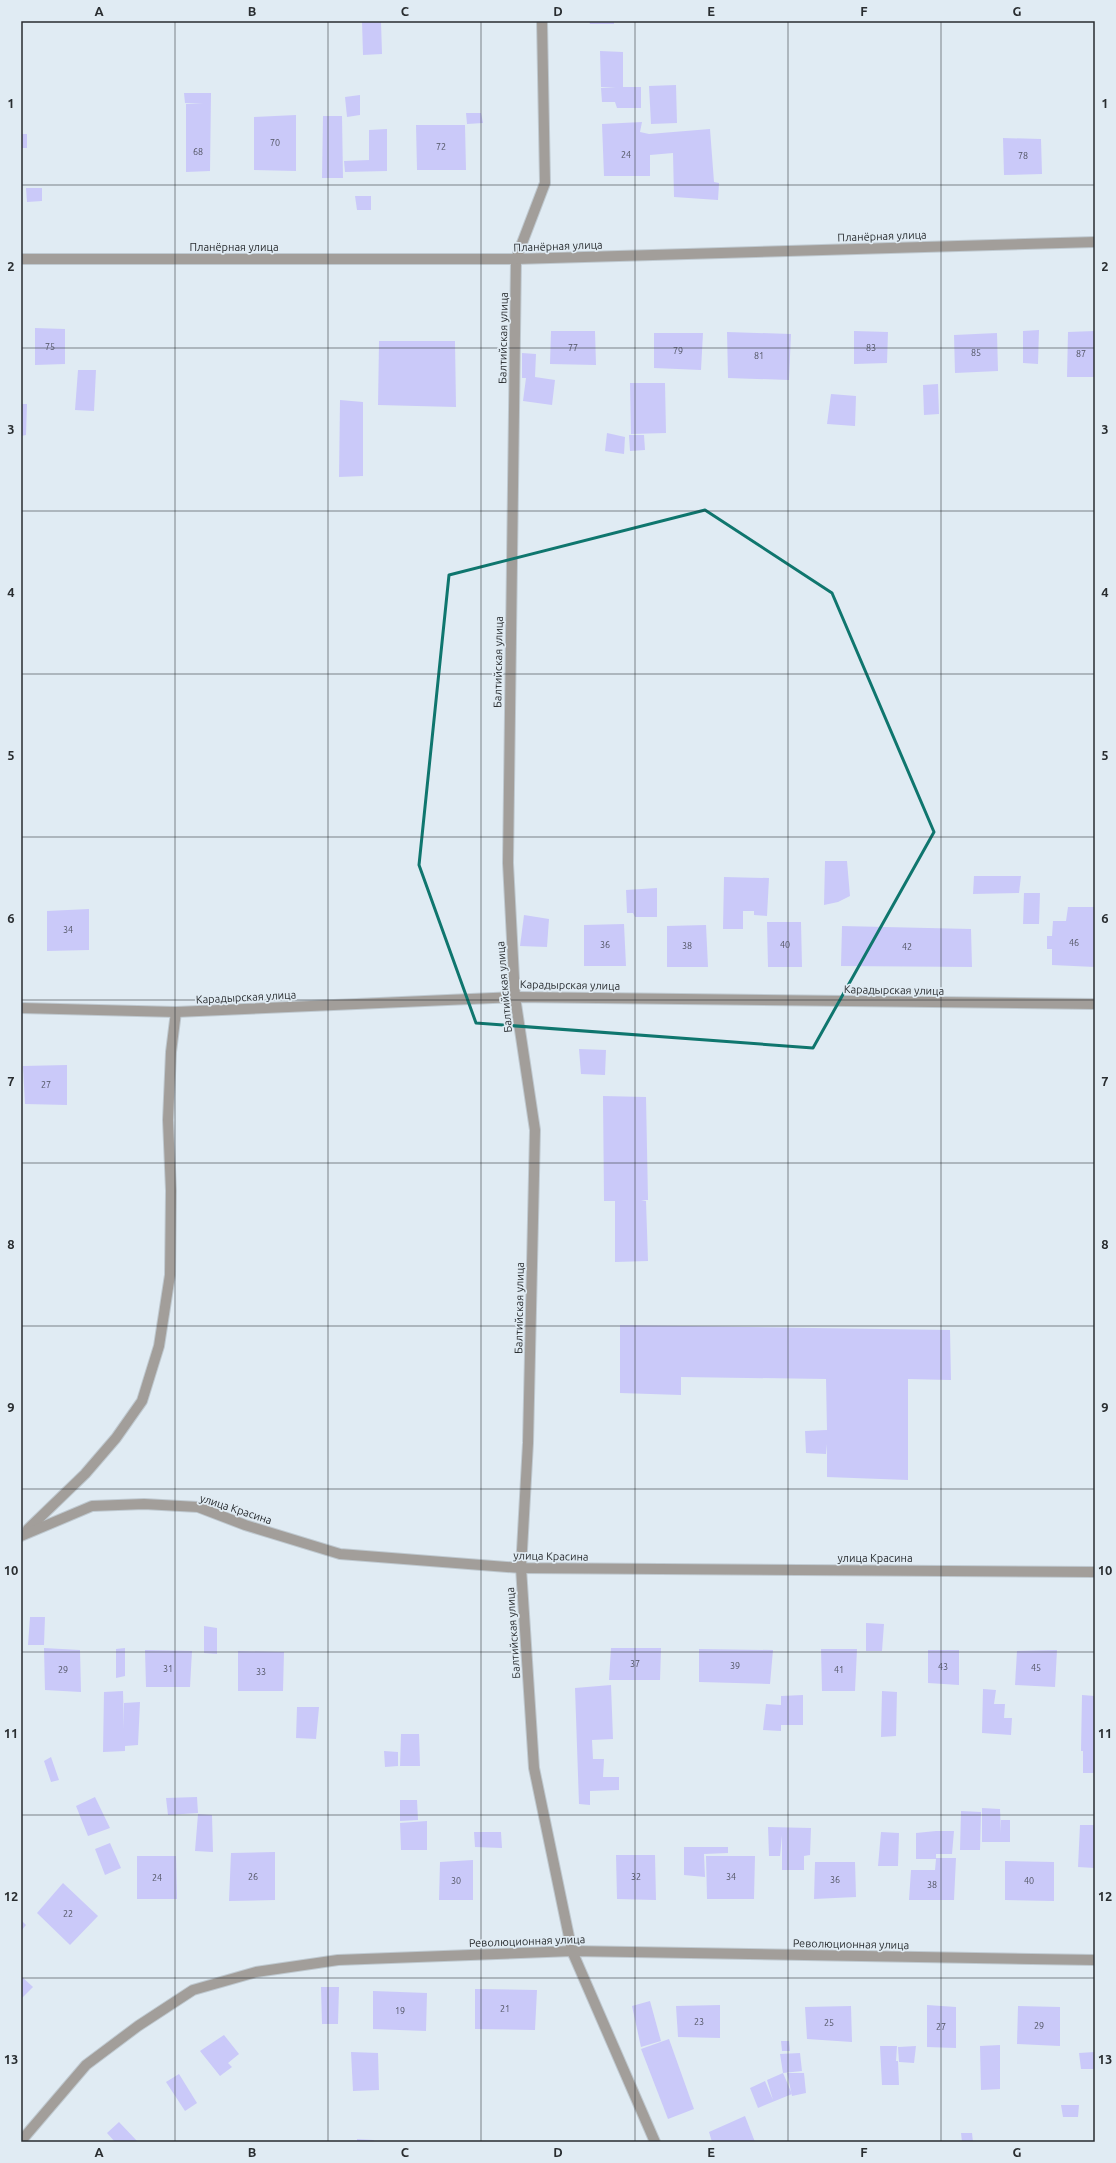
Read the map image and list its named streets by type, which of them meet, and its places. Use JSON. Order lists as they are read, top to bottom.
{
  "streets": {
    "street": [
      "Планёрная улица",
      "Балтийская улица",
      "Карадырская улица",
      "улица Красина",
      "Революционная улица"
    ]
  },
  "crossings": [
    ["Планёрная улица", "Балтийская улица"],
    ["Балтийская улица", "Карадырская улица"],
    ["Балтийская улица", "улица Красина"],
    ["Балтийская улица", "Революционная улица"]
  ],
  "house_numbers": [
    "70",
    "72",
    "68",
    "24",
    "78",
    "75",
    "77",
    "83",
    "79",
    "85",
    "87",
    "81",
    "34",
    "46",
    "36",
    "40",
    "38",
    "42",
    "27",
    "37",
    "39",
    "43",
    "45",
    "31",
    "29",
    "41",
    "33",
    "26",
    "32",
    "34",
    "24",
    "36",
    "30",
    "40",
    "38",
    "22",
    "21",
    "19",
    "23",
    "25",
    "29",
    "27"
  ],
  "grid": {
    "columns": [
      "A",
      "B",
      "C",
      "D",
      "E",
      "F",
      "G"
    ],
    "rows": [
      "1",
      "2",
      "3",
      "4",
      "5",
      "6",
      "7",
      "8",
      "9",
      "10",
      "11",
      "12",
      "13"
    ]
  }
}
